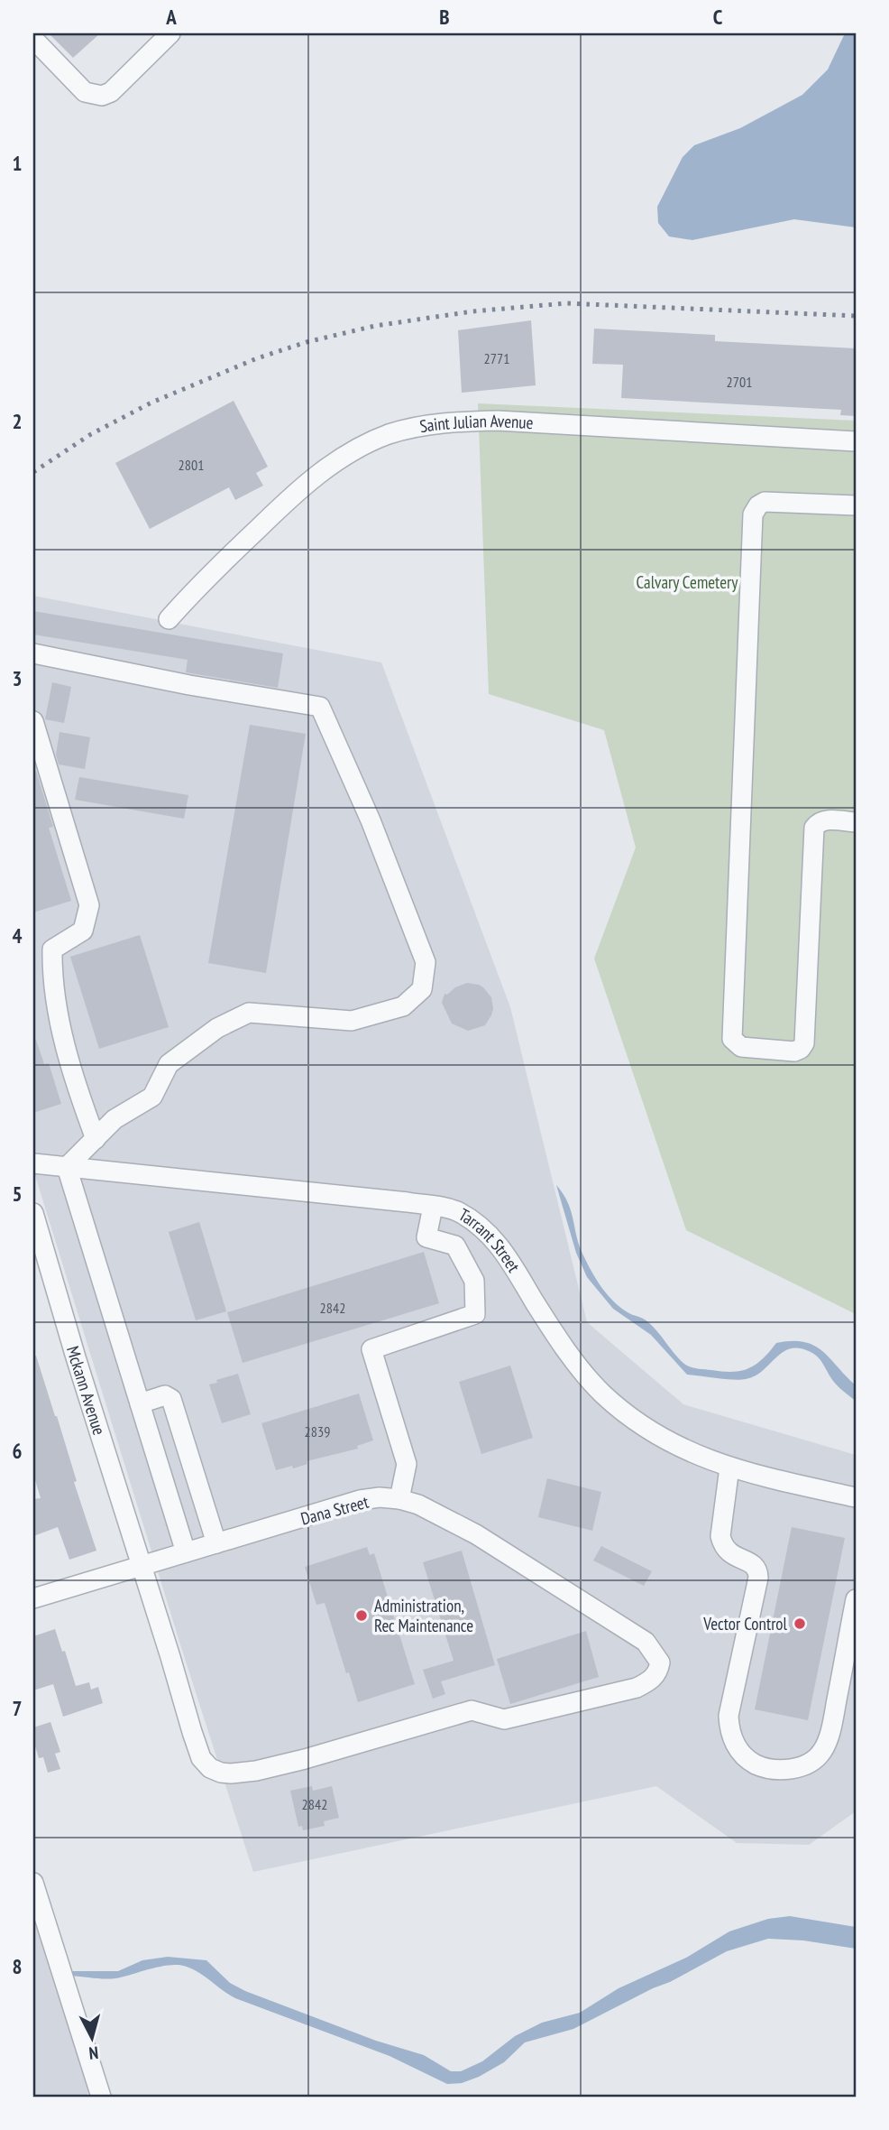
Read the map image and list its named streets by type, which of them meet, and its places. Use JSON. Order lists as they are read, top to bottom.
{
  "streets": {
    "street": [
      "Saint Julian Avenue",
      "Tarrant Street",
      "Mckann Avenue",
      "Dana Street"
    ]
  },
  "crossings": [
    ["Mckann Avenue", "Dana Street"]
  ],
  "parks": ["Calvary Cemetery"],
  "places": ["Administration, Rec Maintenance", "Vector Control"],
  "house_numbers": [
    "2771",
    "2701",
    "2801",
    "2842",
    "2839",
    "2842"
  ],
  "north": "bottom",
  "grid": {
    "columns": ["A", "B", "C"],
    "rows": [
      "1",
      "2",
      "3",
      "4",
      "5",
      "6",
      "7",
      "8"
    ]
  }
}
